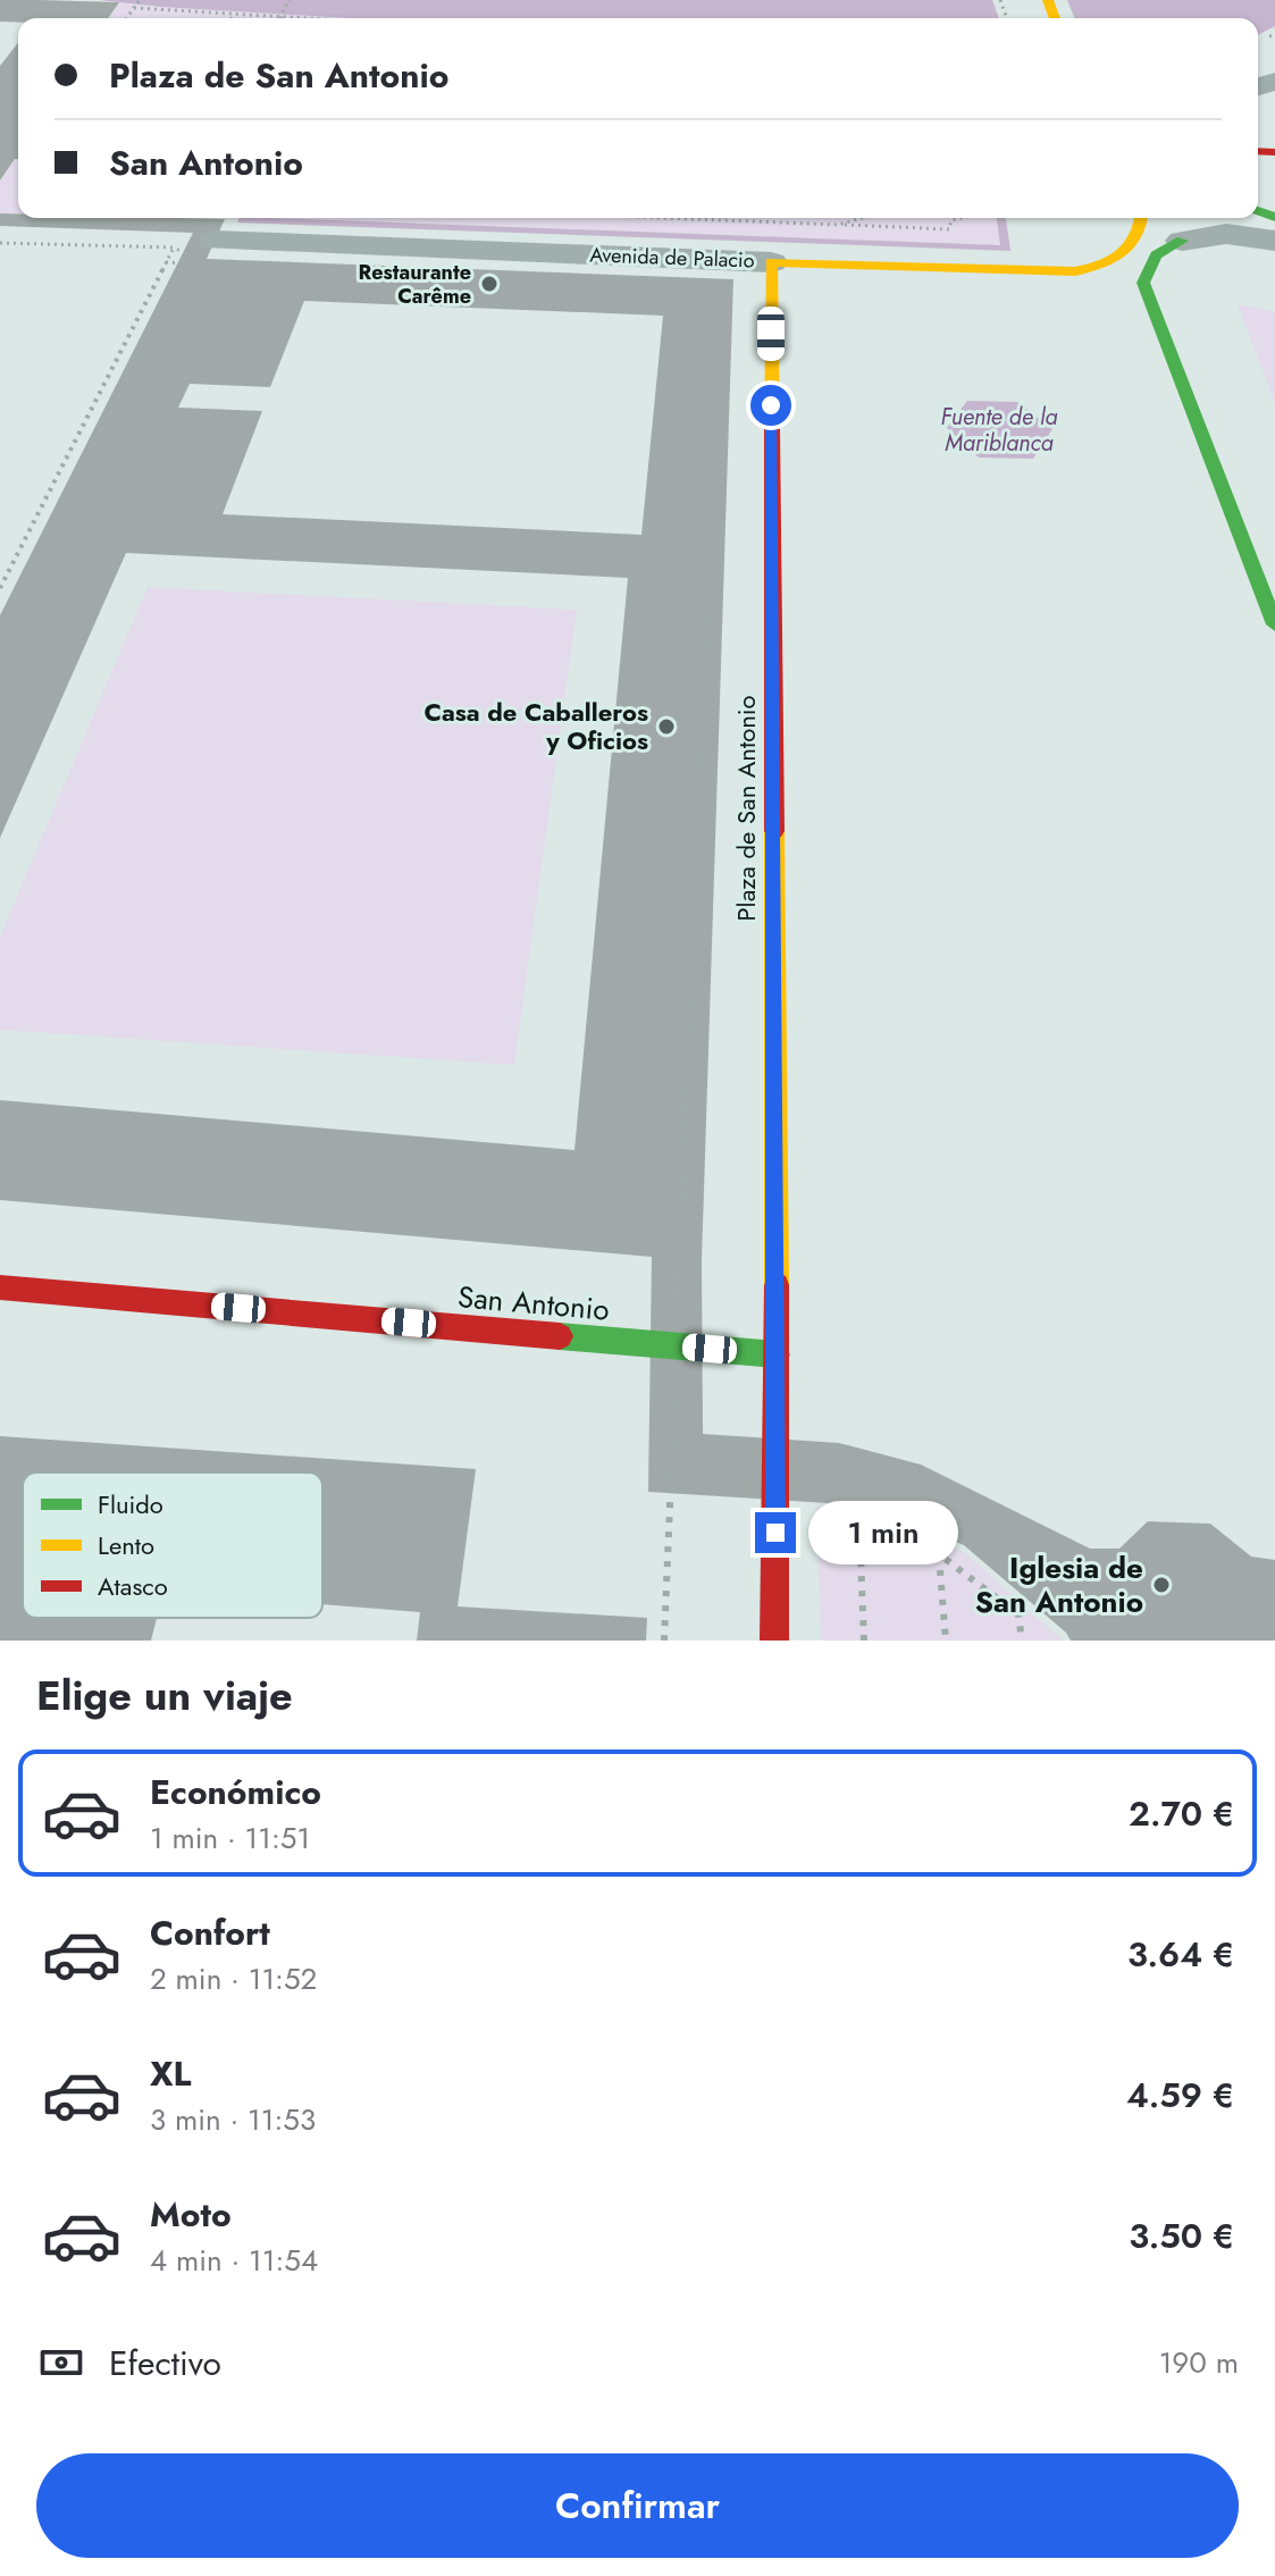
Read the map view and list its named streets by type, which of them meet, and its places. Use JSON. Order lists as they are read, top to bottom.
{
  "streets": {
    "main road": ["Avenida de Palacio", "Plaza de San Antonio", "San Antonio"]
  },
  "crossings": [
    ["Avenida de Palacio", "Plaza de San Antonio"],
    ["Plaza de San Antonio", "San Antonio"]
  ],
  "water": ["Fuente de la Mariblanca"],
  "places": ["Restaurante Carême", "Casa de Caballeros y Oficios", "Iglesia de San Antonio"],
  "legend": ["Fluido", "Lento", "Atasco"],
  "page": {
    "banner": ["Plaza de San Antonio", "San Antonio"],
    "bubble": "1 min",
    "heading": "Elige un viaje",
    "list": [
      {
        "name": "Económico",
        "note": "1 min · 11:51",
        "value": "2.70 €"
      },
      {
        "name": "Confort",
        "note": "2 min · 11:52",
        "value": "3.64 €"
      },
      {
        "name": "XL",
        "note": "3 min · 11:53",
        "value": "4.59 €"
      },
      {
        "name": "Moto",
        "note": "4 min · 11:54",
        "value": "3.50 €"
      }
    ],
    "pay": ["Efectivo", "190 m"],
    "buttons": "Confirmar"
  }
}
